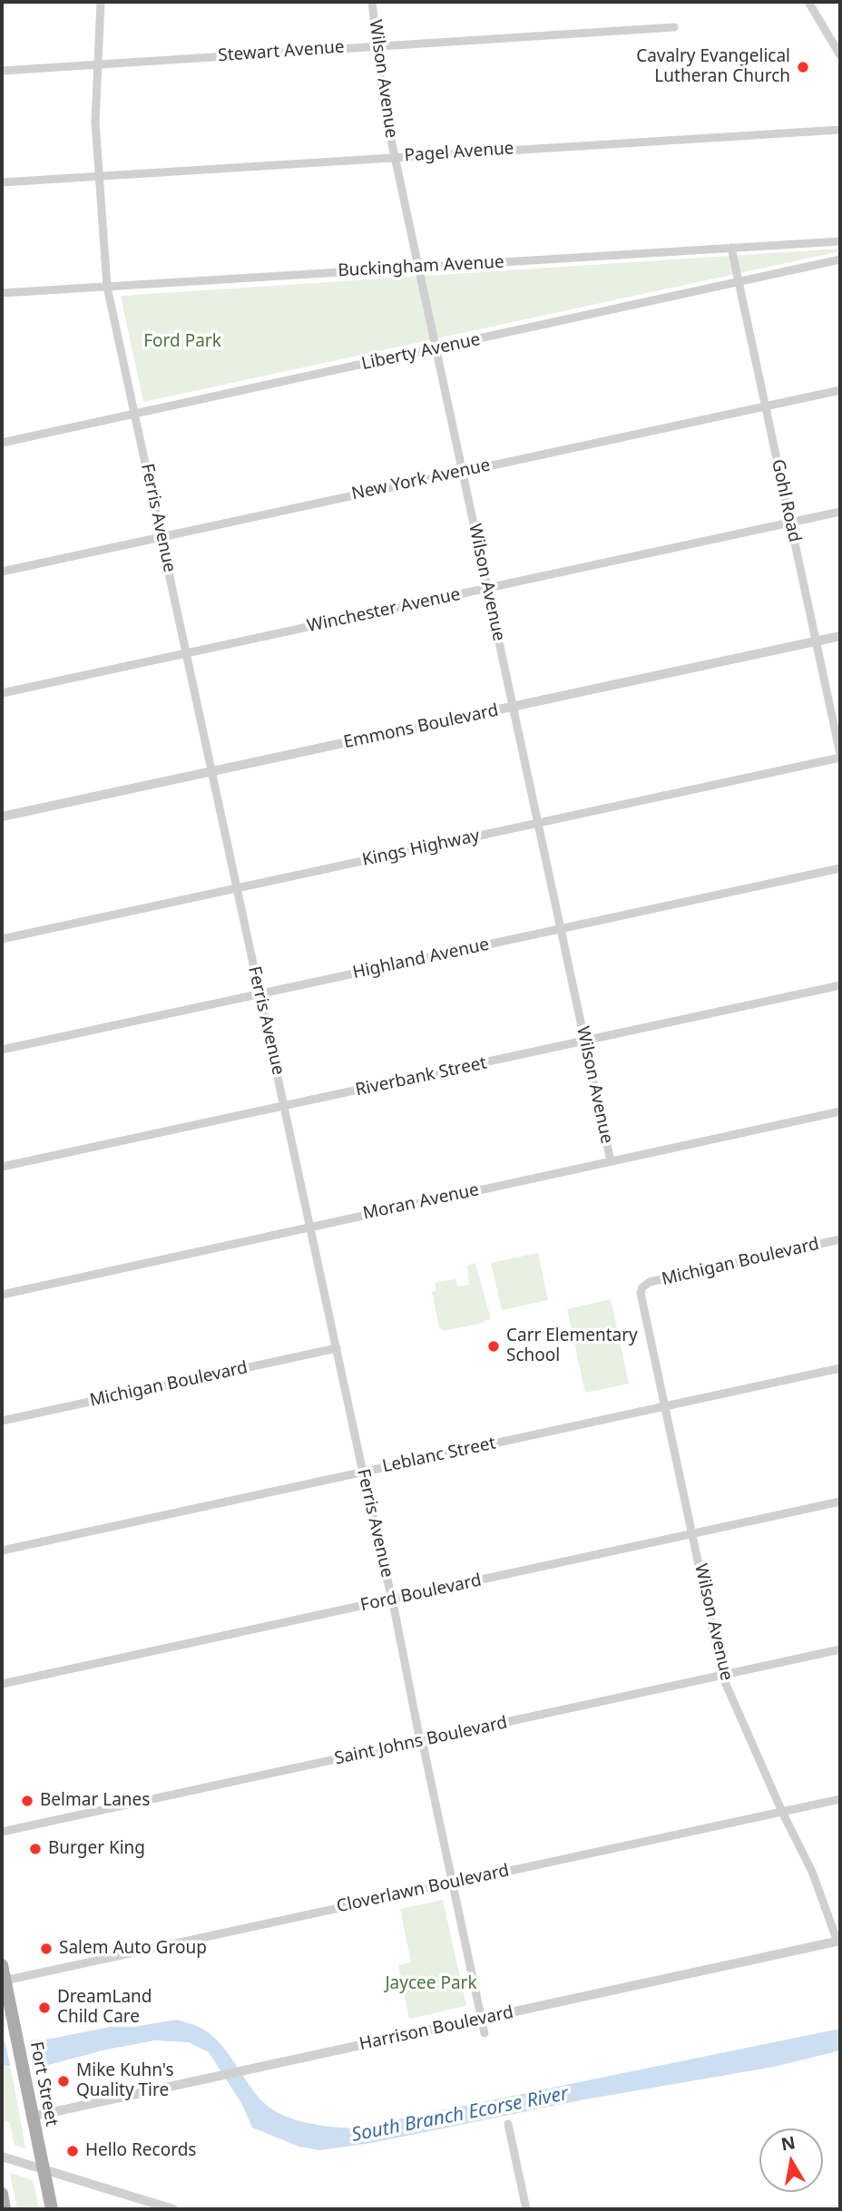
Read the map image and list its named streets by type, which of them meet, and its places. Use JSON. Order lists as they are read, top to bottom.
{
  "streets": {
    "main road": ["Fort Street"],
    "street": [
      "Stewart Avenue",
      "Wilson Avenue",
      "Pagel Avenue",
      "Buckingham Avenue",
      "Liberty Avenue",
      "New York Avenue",
      "Gohl Road",
      "Ferris Avenue",
      "Winchester Avenue",
      "Emmons Boulevard",
      "Kings Highway",
      "Highland Avenue",
      "Riverbank Street",
      "Moran Avenue",
      "Michigan Boulevard",
      "Leblanc Street",
      "Ford Boulevard",
      "Saint Johns Boulevard",
      "Cloverlawn Boulevard",
      "Harrison Boulevard"
    ]
  },
  "crossings": [
    ["Stewart Avenue", "Wilson Avenue"],
    ["Stewart Avenue", "Ferris Avenue"],
    ["Wilson Avenue", "Pagel Avenue"],
    ["Wilson Avenue", "Buckingham Avenue"],
    ["Wilson Avenue", "Liberty Avenue"],
    ["Wilson Avenue", "New York Avenue"],
    ["Wilson Avenue", "Winchester Avenue"],
    ["Wilson Avenue", "Emmons Boulevard"],
    ["Wilson Avenue", "Kings Highway"],
    ["Wilson Avenue", "Highland Avenue"],
    ["Wilson Avenue", "Riverbank Street"],
    ["Wilson Avenue", "Moran Avenue"],
    ["Wilson Avenue", "Michigan Boulevard"],
    ["Wilson Avenue", "Leblanc Street"],
    ["Wilson Avenue", "Ford Boulevard"],
    ["Wilson Avenue", "Saint Johns Boulevard"],
    ["Wilson Avenue", "Cloverlawn Boulevard"],
    ["Wilson Avenue", "Harrison Boulevard"],
    ["Pagel Avenue", "Ferris Avenue"],
    ["Buckingham Avenue", "Gohl Road"],
    ["Buckingham Avenue", "Ferris Avenue"],
    ["Liberty Avenue", "Gohl Road"],
    ["Liberty Avenue", "Ferris Avenue"],
    ["New York Avenue", "Gohl Road"],
    ["New York Avenue", "Ferris Avenue"],
    ["Gohl Road", "Winchester Avenue"],
    ["Gohl Road", "Emmons Boulevard"],
    ["Gohl Road", "Kings Highway"],
    ["Ferris Avenue", "Winchester Avenue"],
    ["Ferris Avenue", "Emmons Boulevard"],
    ["Ferris Avenue", "Kings Highway"],
    ["Ferris Avenue", "Highland Avenue"],
    ["Ferris Avenue", "Riverbank Street"],
    ["Ferris Avenue", "Moran Avenue"],
    ["Ferris Avenue", "Michigan Boulevard"],
    ["Ferris Avenue", "Leblanc Street"],
    ["Ferris Avenue", "Ford Boulevard"],
    ["Ferris Avenue", "Saint Johns Boulevard"],
    ["Ferris Avenue", "Cloverlawn Boulevard"],
    ["Ferris Avenue", "Harrison Boulevard"],
    ["Cloverlawn Boulevard", "Fort Street"],
    ["Harrison Boulevard", "Fort Street"]
  ],
  "water": ["South Branch Ecorse River"],
  "parks": ["Ford Park", "Jaycee Park"],
  "places": [
    "Cavalry Evangelical Lutheran Church",
    "Carr Elementary School",
    "Belmar Lanes",
    "Burger King",
    "Salem Auto Group",
    "DreamLand Child Care",
    "Mike Kuhn's Quality Tire",
    "Hello Records"
  ],
  "north": "top"
}
